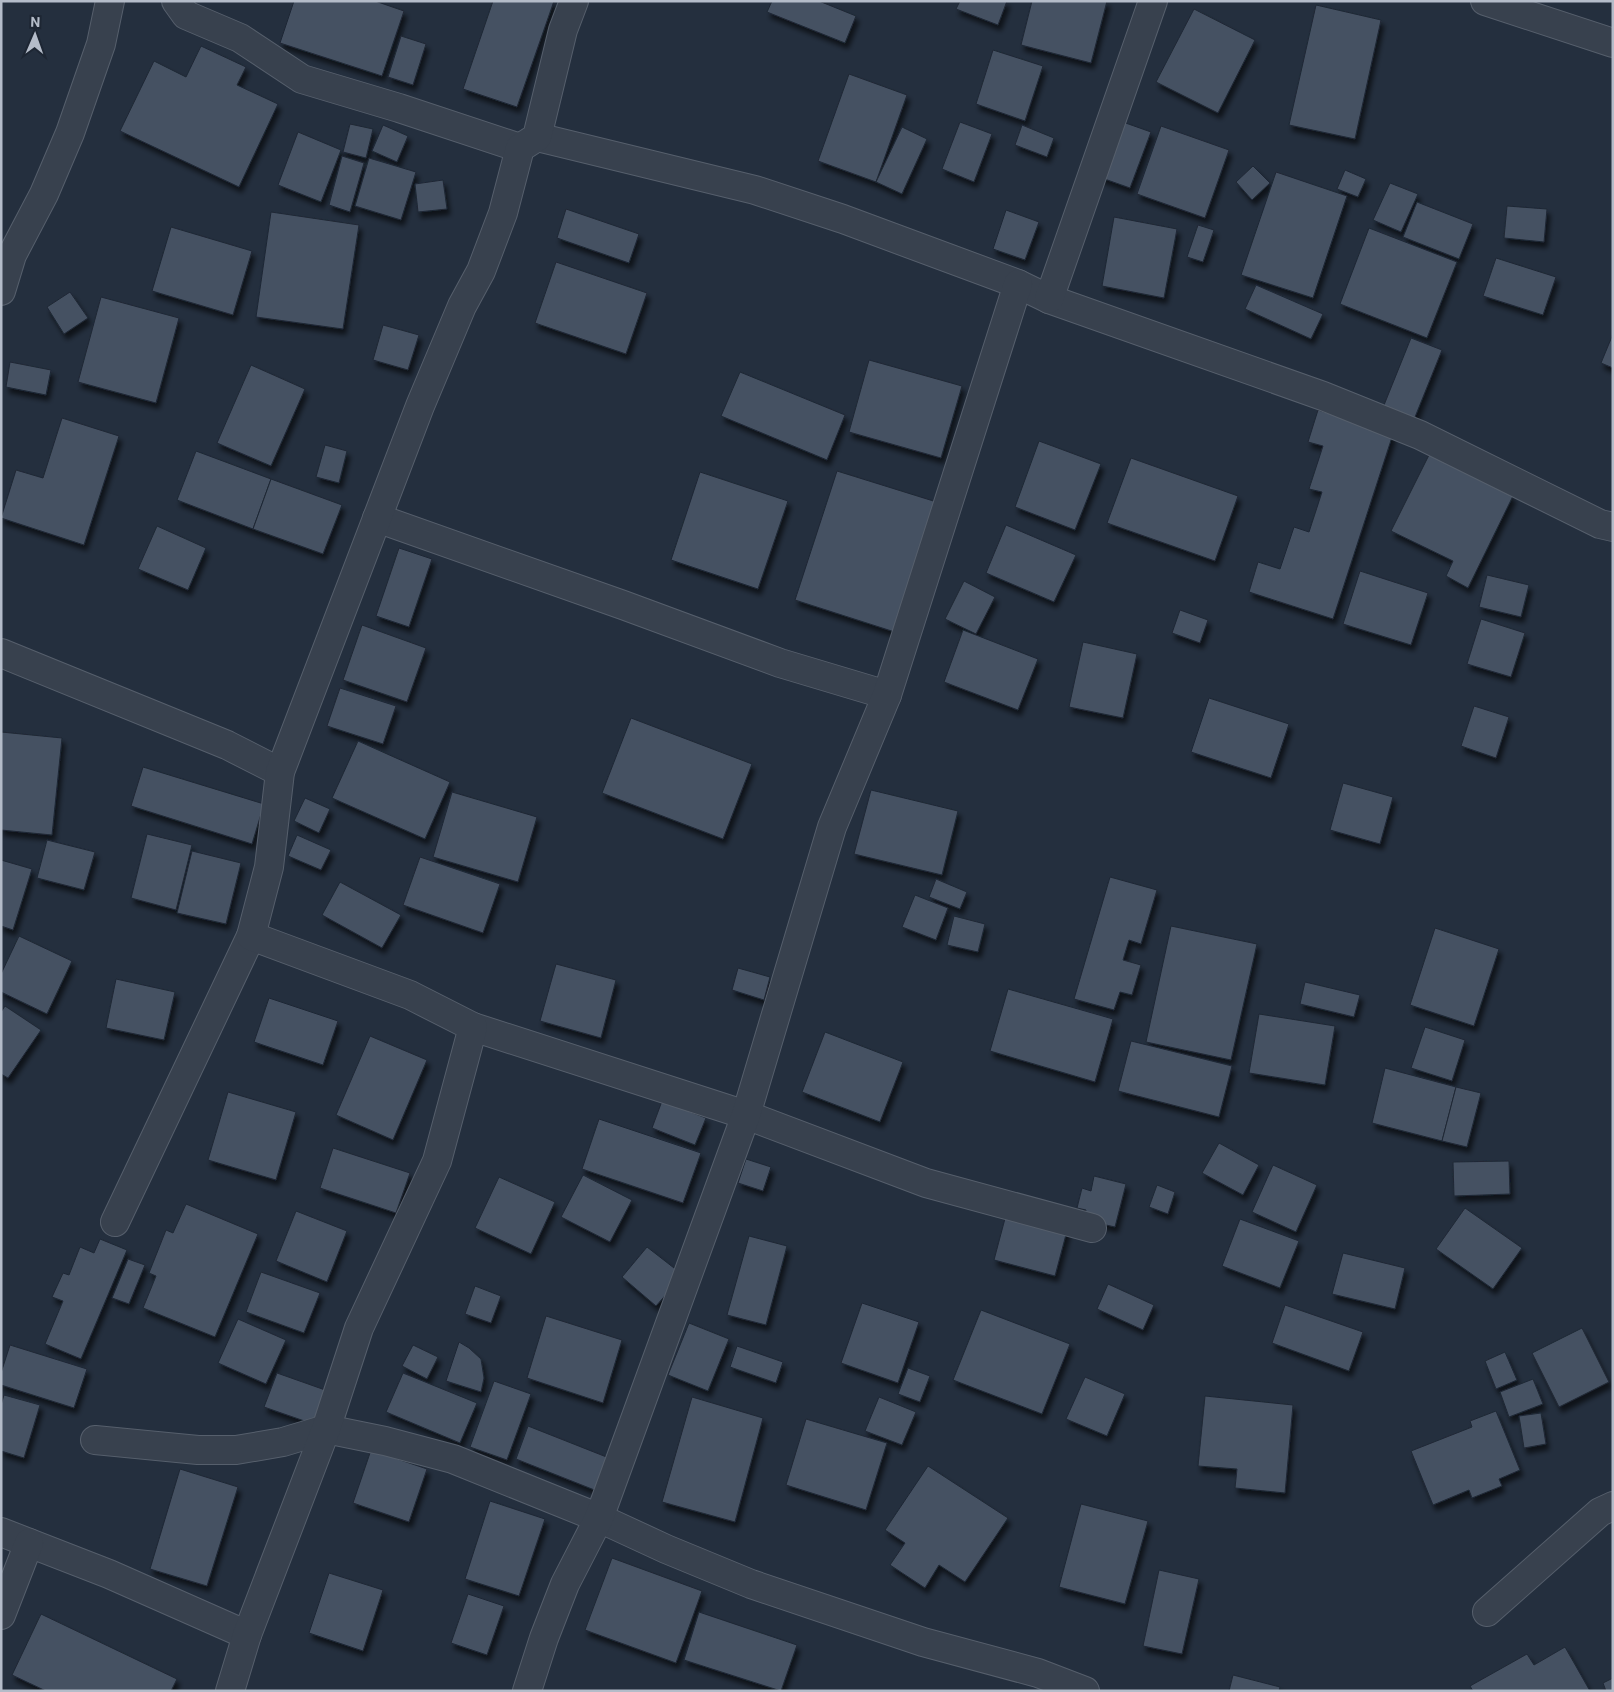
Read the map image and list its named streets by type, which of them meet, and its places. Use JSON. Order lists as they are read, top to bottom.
{
  "north": "top"
}
